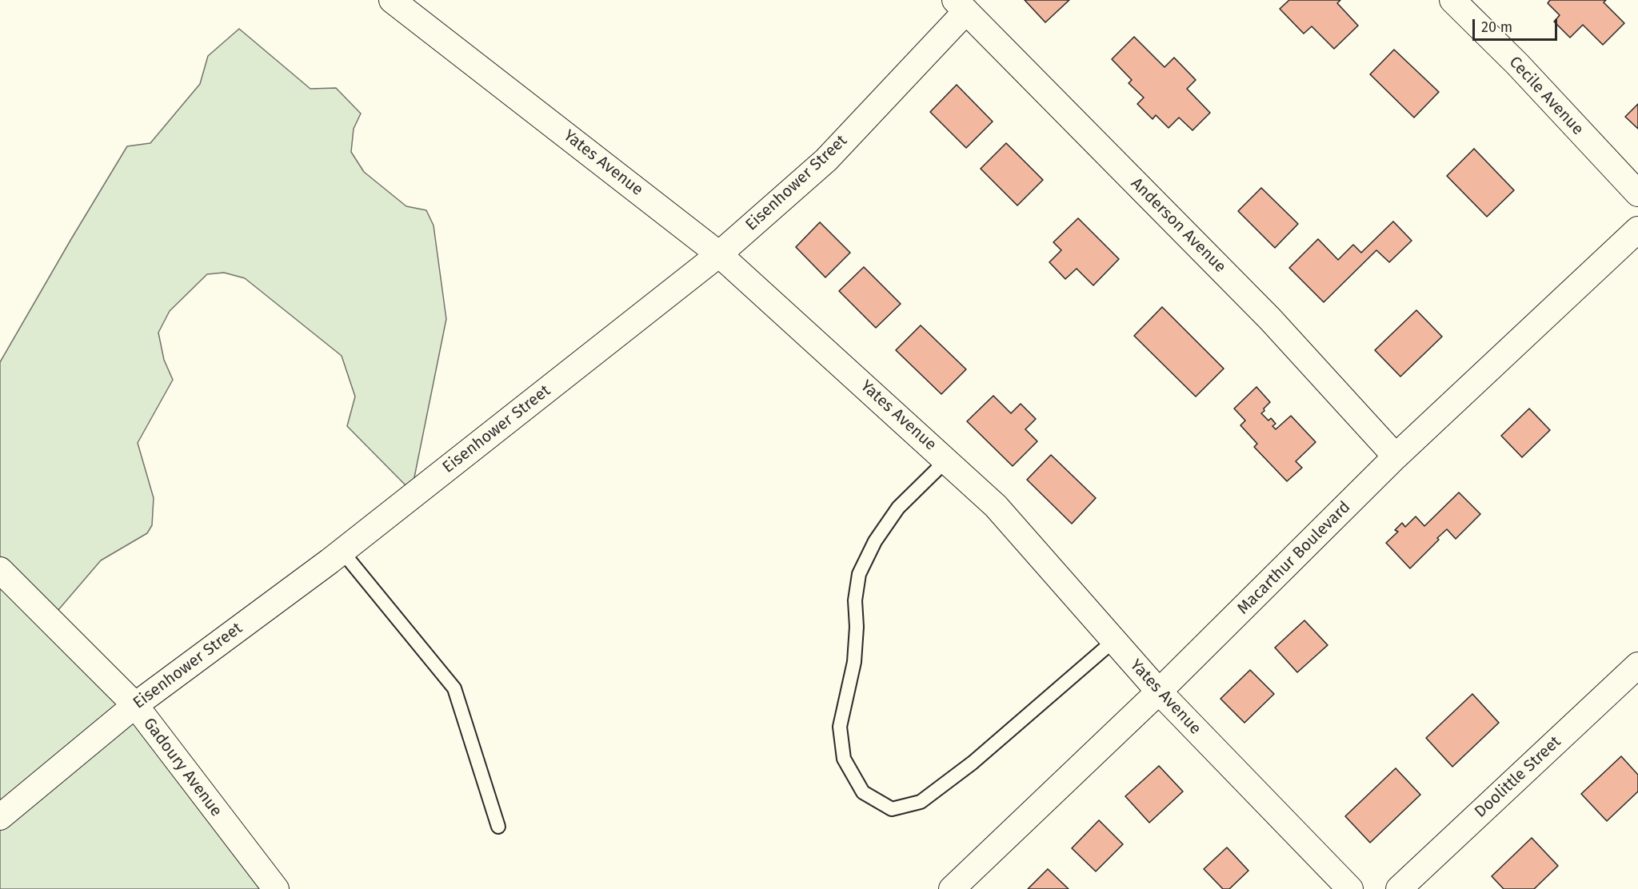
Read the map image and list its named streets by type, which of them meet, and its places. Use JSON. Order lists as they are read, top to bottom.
{
  "streets": {
    "street": [
      "Cecile Avenue",
      "Yates Avenue",
      "Eisenhower Street",
      "Anderson Avenue",
      "Macarthur Boulevard",
      "Gadoury Avenue",
      "Doolittle Street"
    ]
  },
  "crossings": [
    ["Yates Avenue", "Eisenhower Street"],
    ["Yates Avenue", "Macarthur Boulevard"],
    ["Eisenhower Street", "Anderson Avenue"],
    ["Eisenhower Street", "Gadoury Avenue"],
    ["Anderson Avenue", "Macarthur Boulevard"]
  ],
  "scale_bar": "20 m"
}
